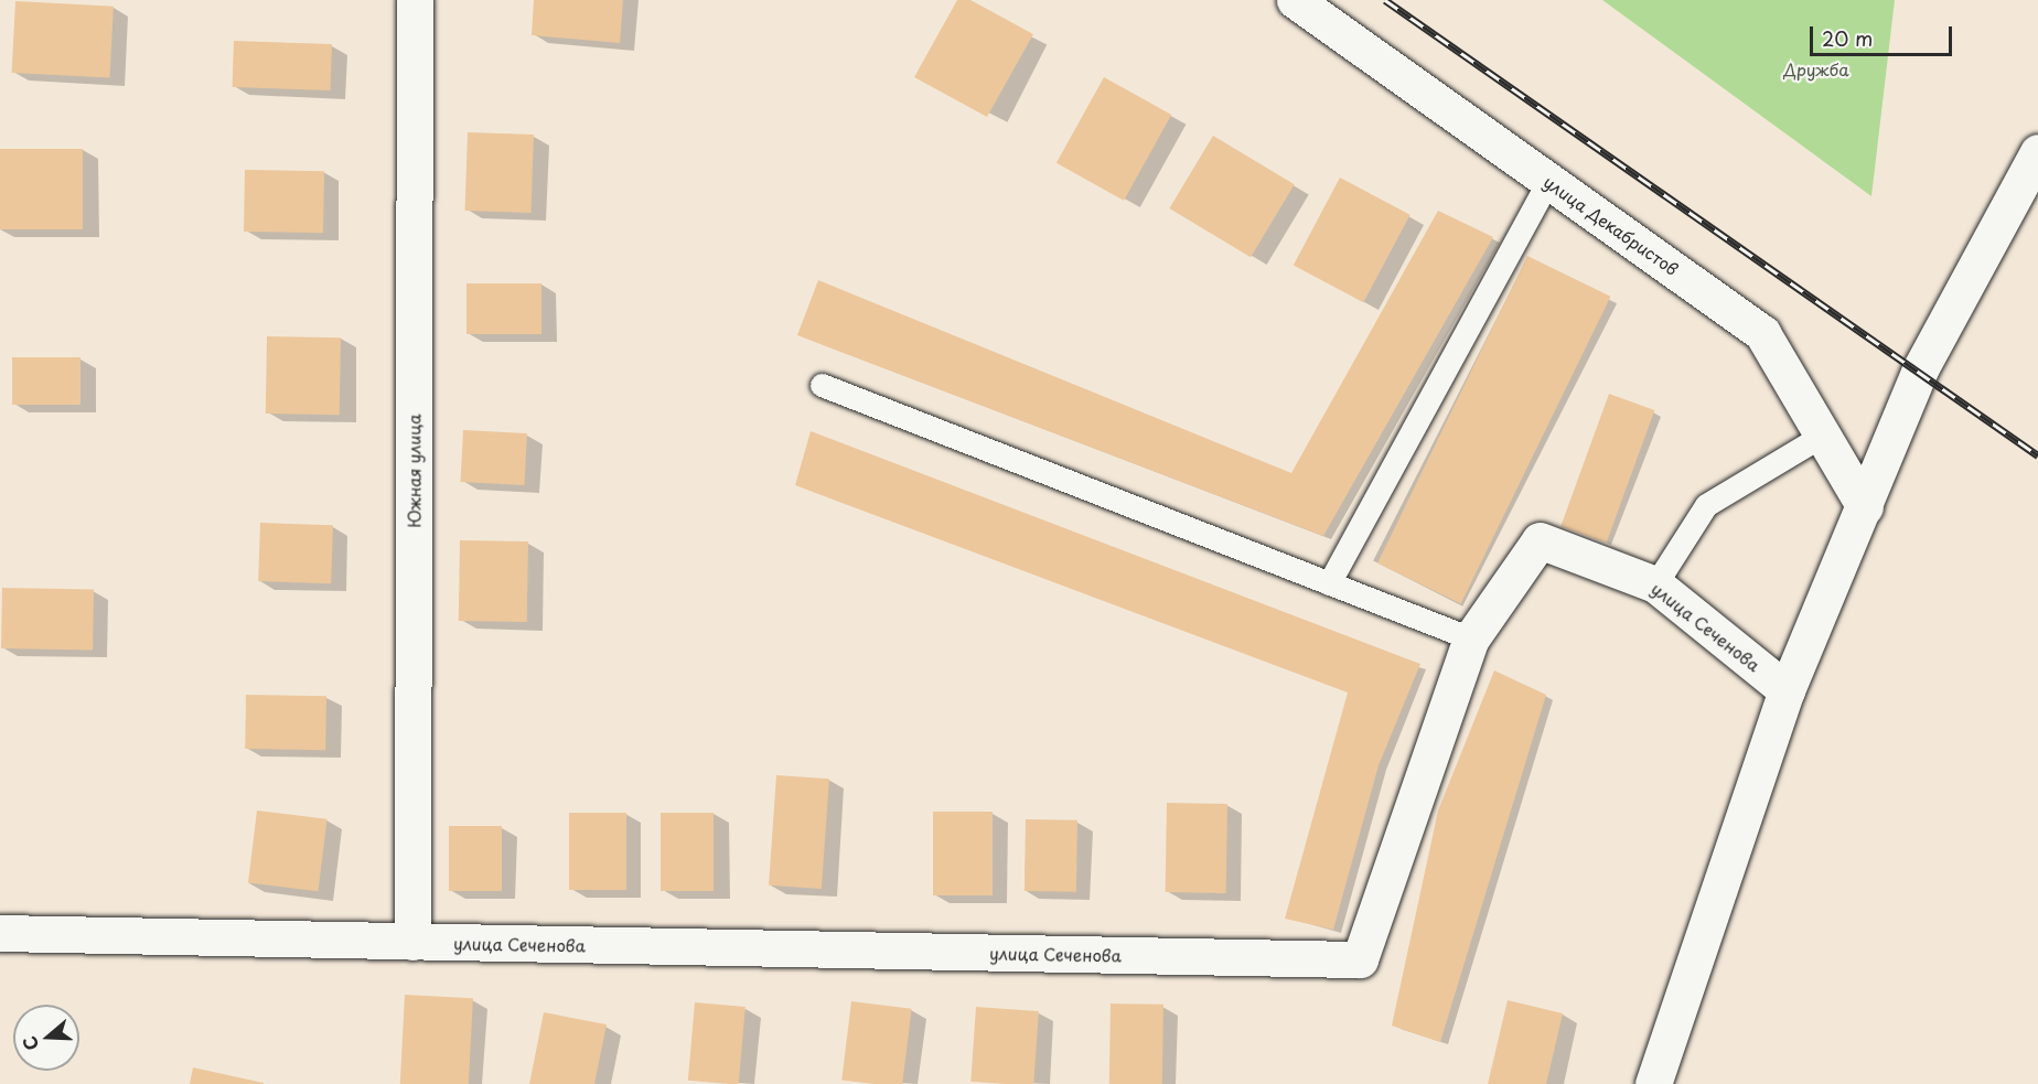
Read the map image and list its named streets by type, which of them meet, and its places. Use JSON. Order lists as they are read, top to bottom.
{
  "streets": {
    "street": ["улица Декабристов", "Южная улица", "улица Сеченова"]
  },
  "crossings": [
    ["Южная улица", "улица Сеченова"]
  ],
  "parks": ["Дружба"],
  "scale_bar": "20 m",
  "north": "left"
}
